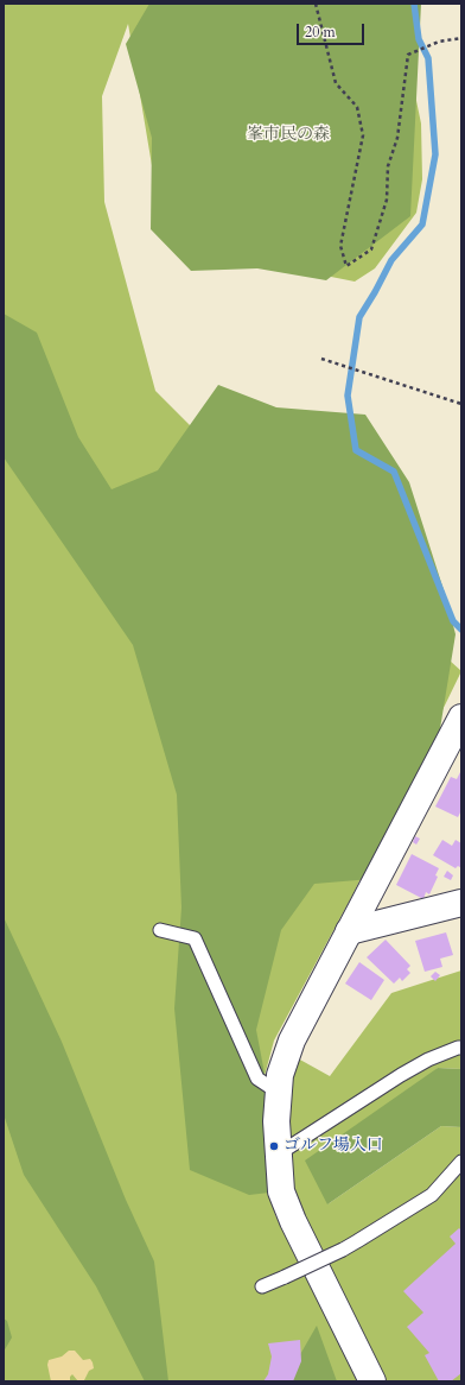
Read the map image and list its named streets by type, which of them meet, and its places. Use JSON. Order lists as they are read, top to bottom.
{
  "parks": ["峯市民の森"],
  "places": ["ゴルフ場入口"],
  "scale_bar": "20 m"
}
